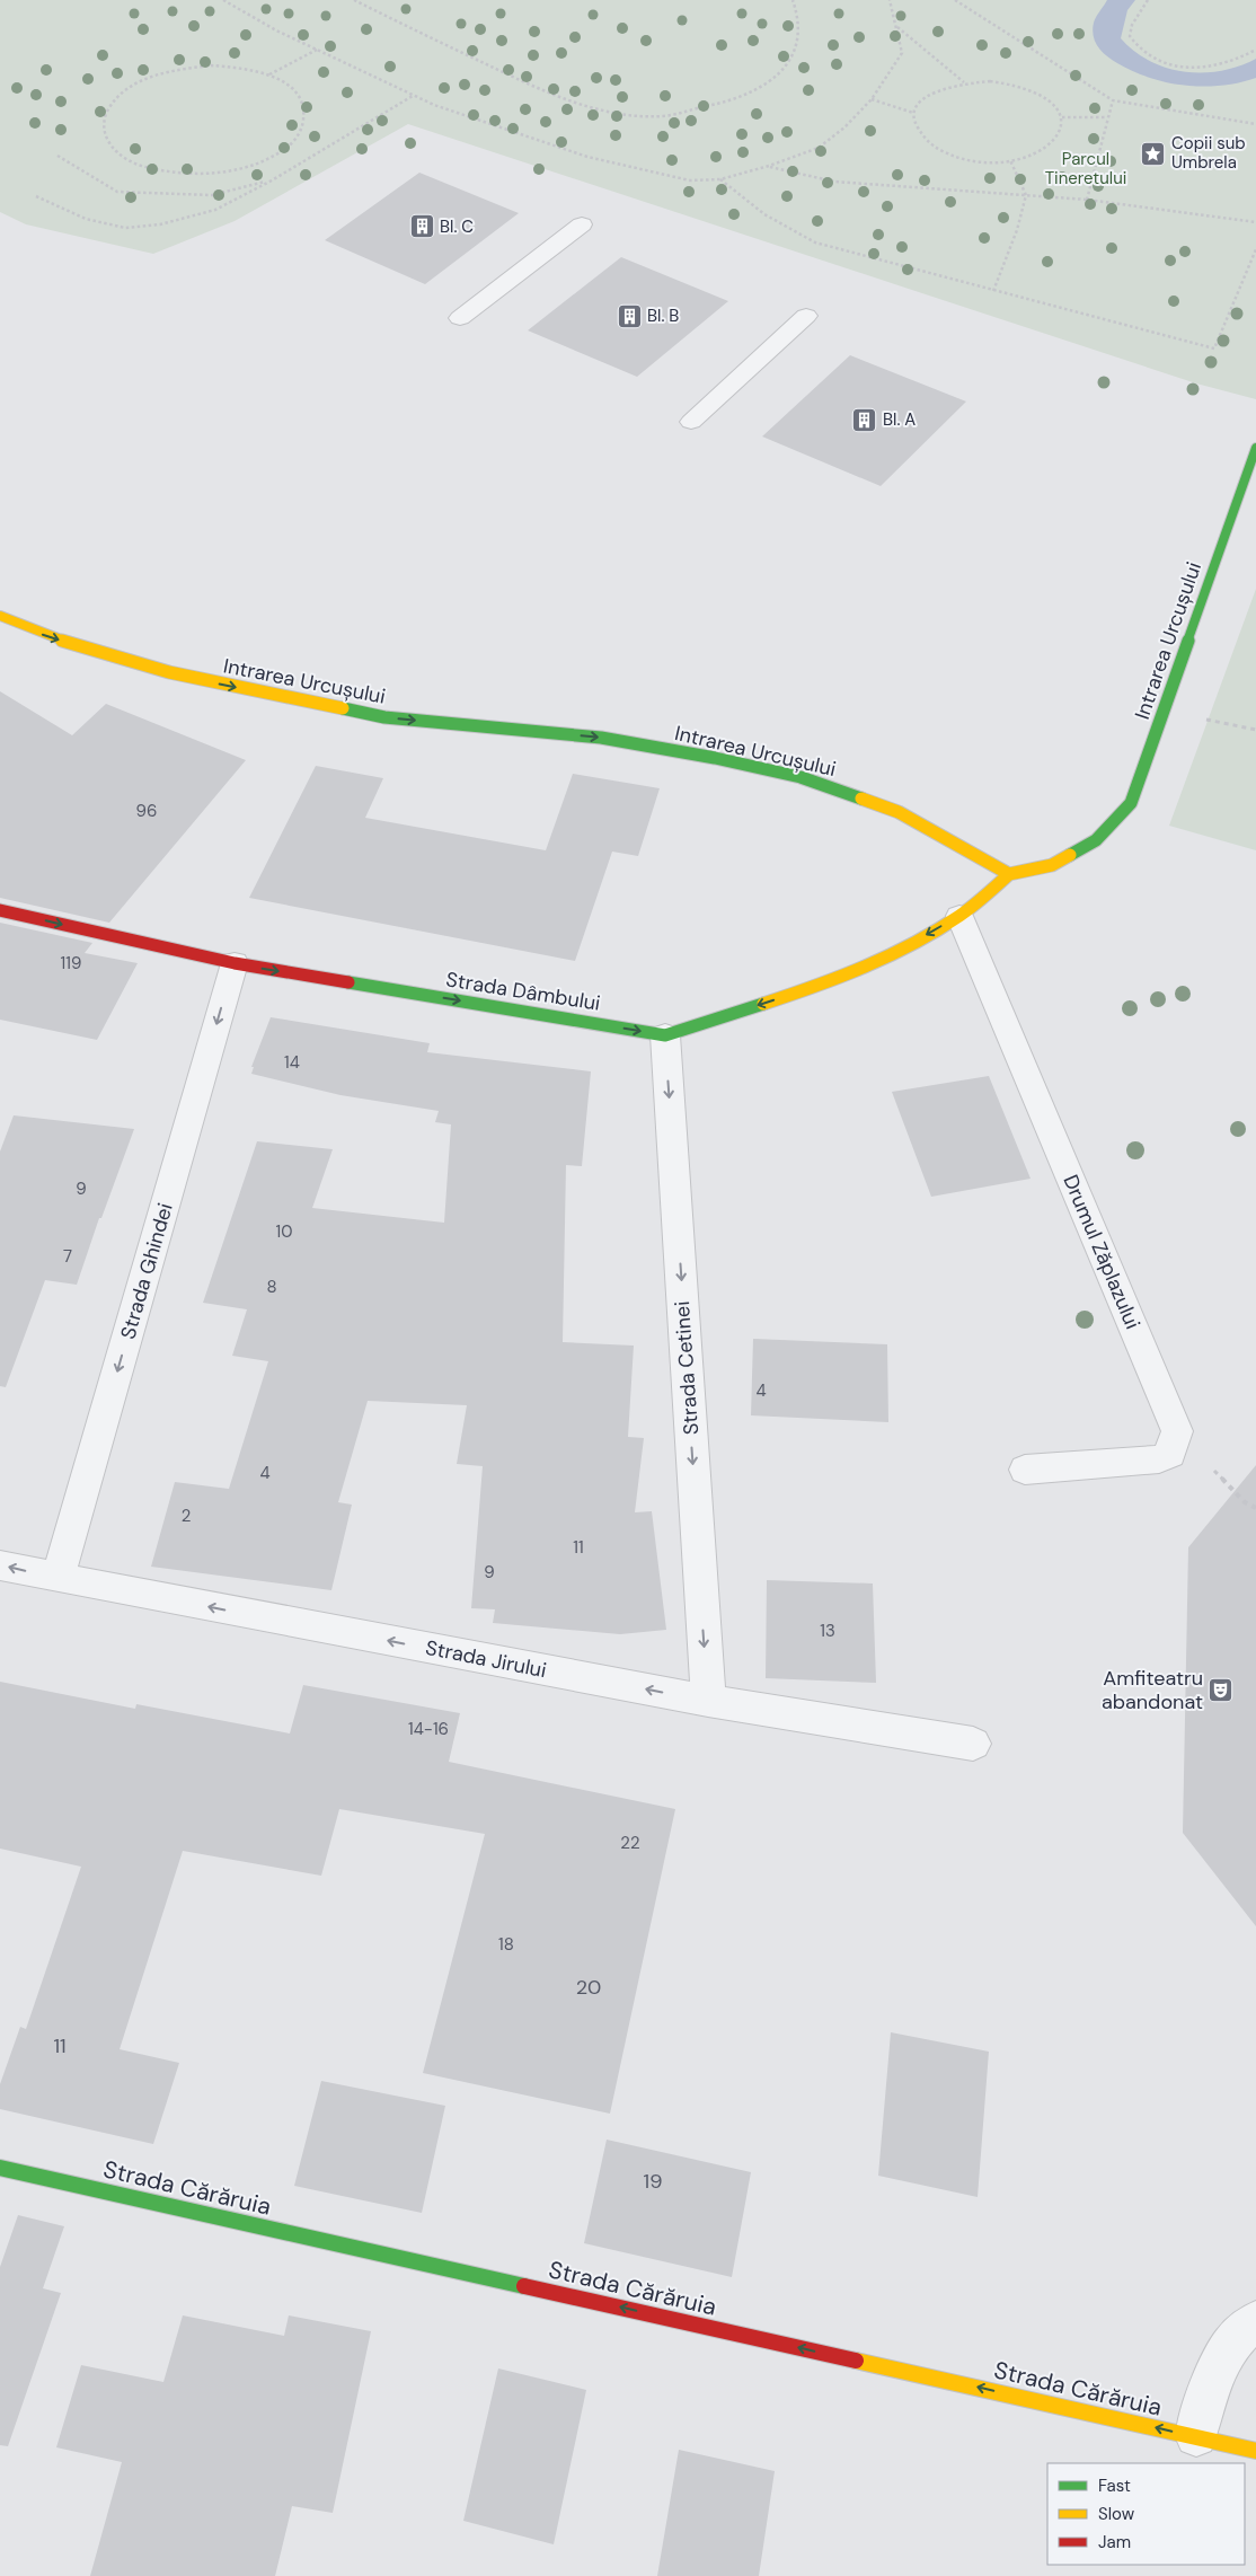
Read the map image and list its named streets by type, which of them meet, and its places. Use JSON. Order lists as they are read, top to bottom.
{
  "streets": {
    "street": [
      "Intrarea Urcușului",
      "Strada Dâmbului",
      "Drumul Zăplazului",
      "Strada Ghindei",
      "Strada Cetinei",
      "Strada Jirului",
      "Strada Cărăruia"
    ]
  },
  "crossings": [
    ["Intrarea Urcușului", "Strada Dâmbului"],
    ["Strada Dâmbului", "Drumul Zăplazului"],
    ["Strada Dâmbului", "Strada Ghindei"],
    ["Strada Dâmbului", "Strada Cetinei"],
    ["Strada Ghindei", "Strada Jirului"],
    ["Strada Cetinei", "Strada Jirului"]
  ],
  "one_way": [
    "Intrarea Urcușului",
    "Strada Ghindei",
    "Strada Cetinei",
    "Strada Jirului",
    "Strada Cărăruia"
  ],
  "parks": ["Parcul Tineretului"],
  "places": {
    "place": ["Copii sub Umbrela"],
    "building": ["Bl. C", "Bl. B", "Bl. A"],
    "theatre": ["Amfiteatru abandonat"]
  },
  "house_numbers": [
    "96",
    "119",
    "14",
    "9",
    "10",
    "7",
    "8",
    "4",
    "4",
    "2",
    "11",
    "9",
    "13",
    "14-16",
    "22",
    "18",
    "20",
    "11",
    "19"
  ],
  "legend": ["Fast", "Slow", "Jam"]
}
